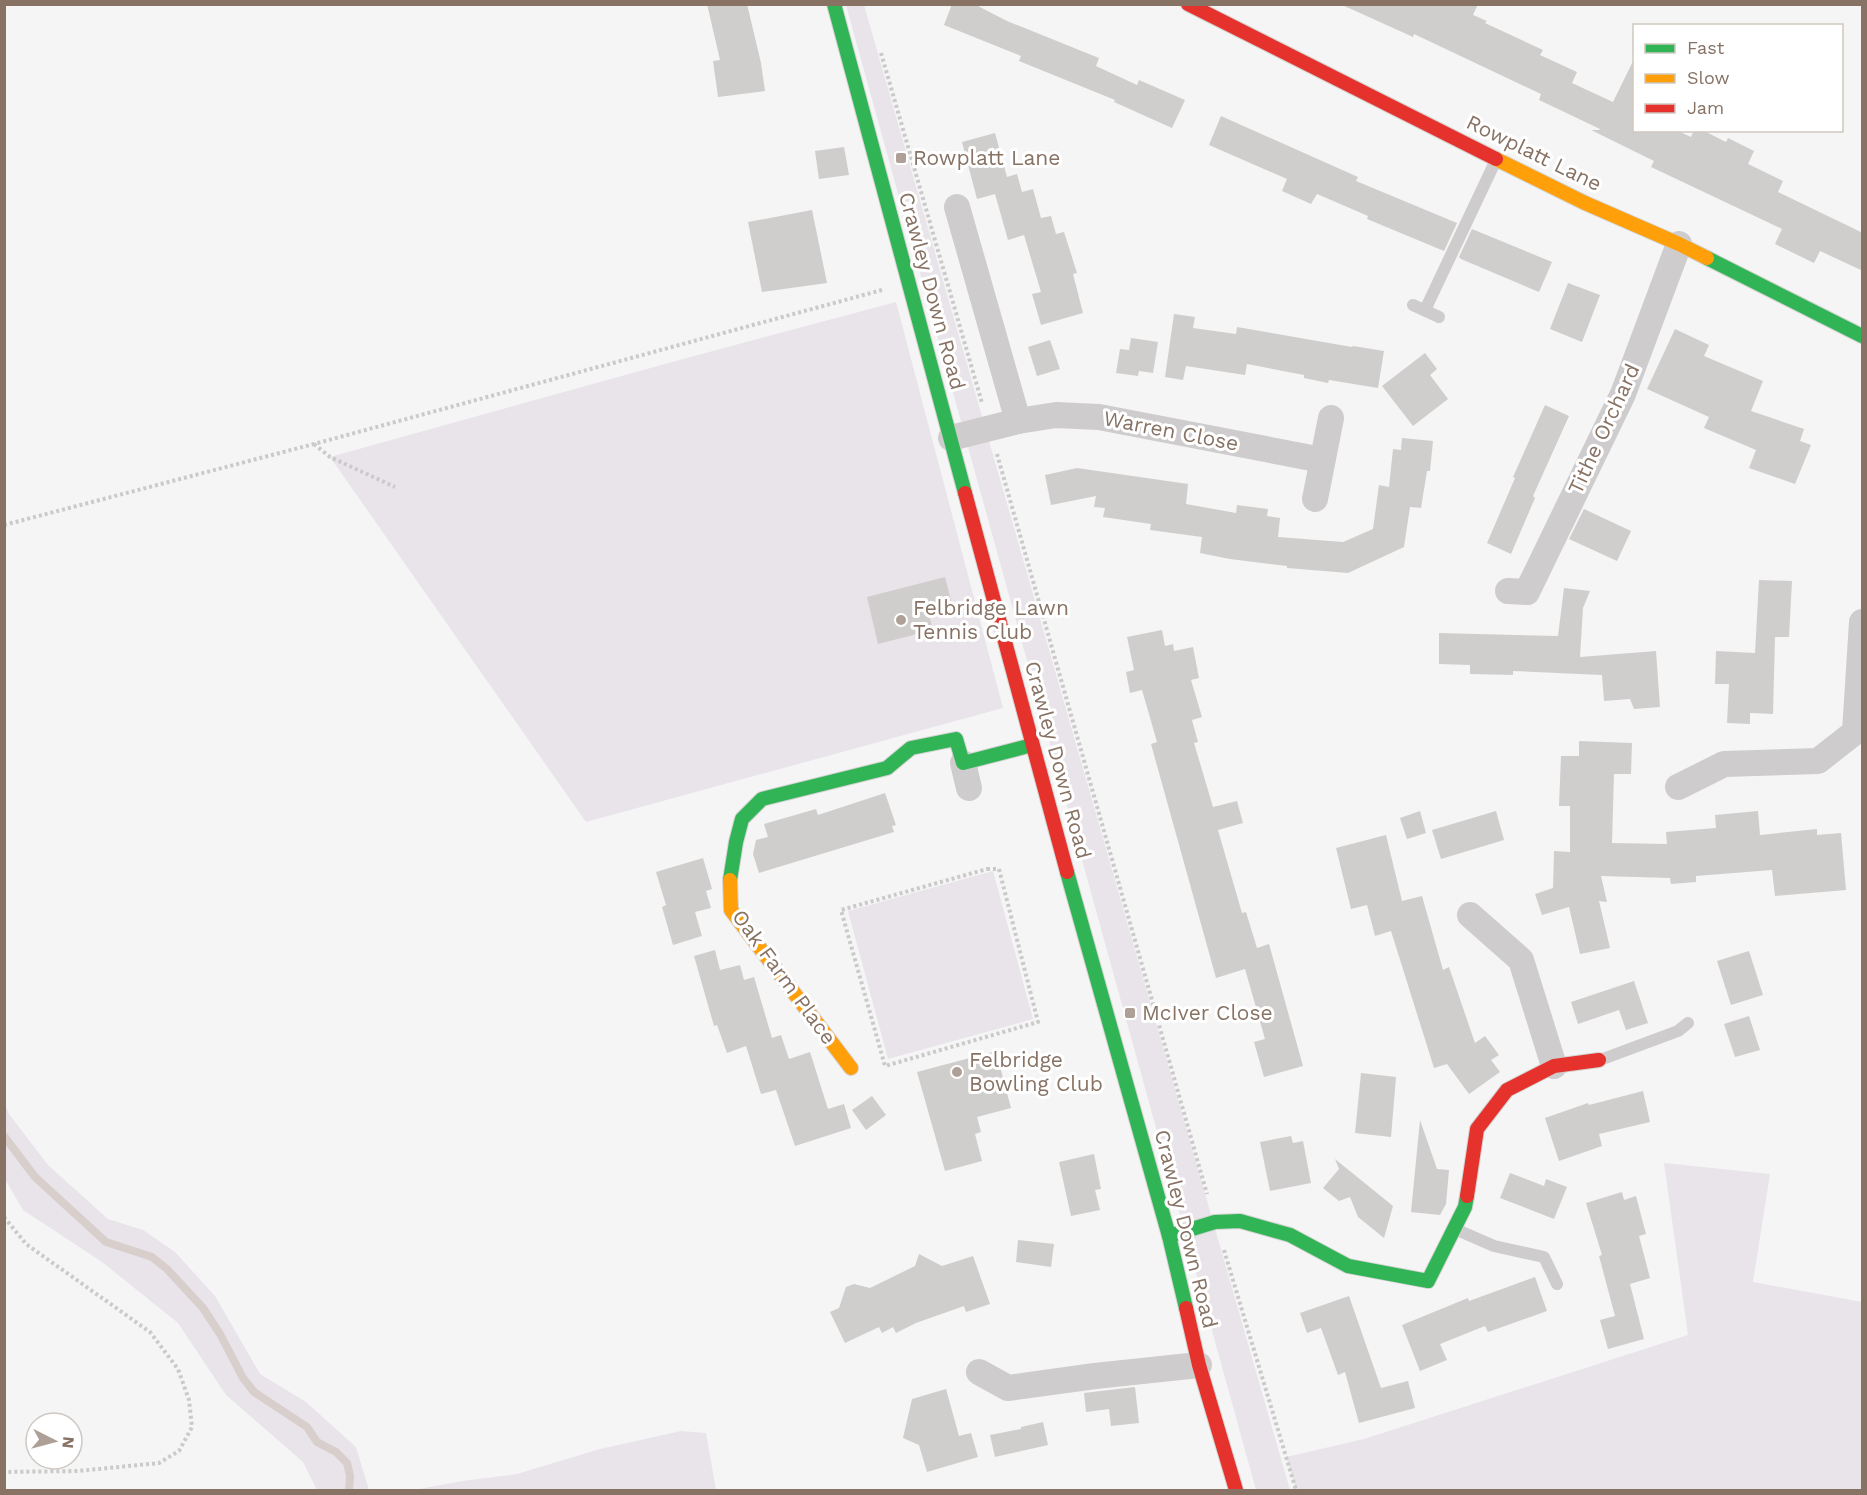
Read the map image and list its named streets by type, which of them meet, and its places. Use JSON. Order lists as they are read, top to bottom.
{
  "streets": {
    "street": [
      "Rowplatt Lane",
      "Crawley Down Road",
      "Tithe Orchard",
      "Warren Close",
      "Oak Farm Place"
    ]
  },
  "crossings": [
    ["Rowplatt Lane", "Tithe Orchard"],
    ["Crawley Down Road", "Warren Close"]
  ],
  "places": {
    "transit": ["Rowplatt Lane", "McIver Close"],
    "other": ["Felbridge Lawn Tennis Club", "Felbridge Bowling Club"]
  },
  "legend": ["Fast", "Slow", "Jam"],
  "north": "right"
}
